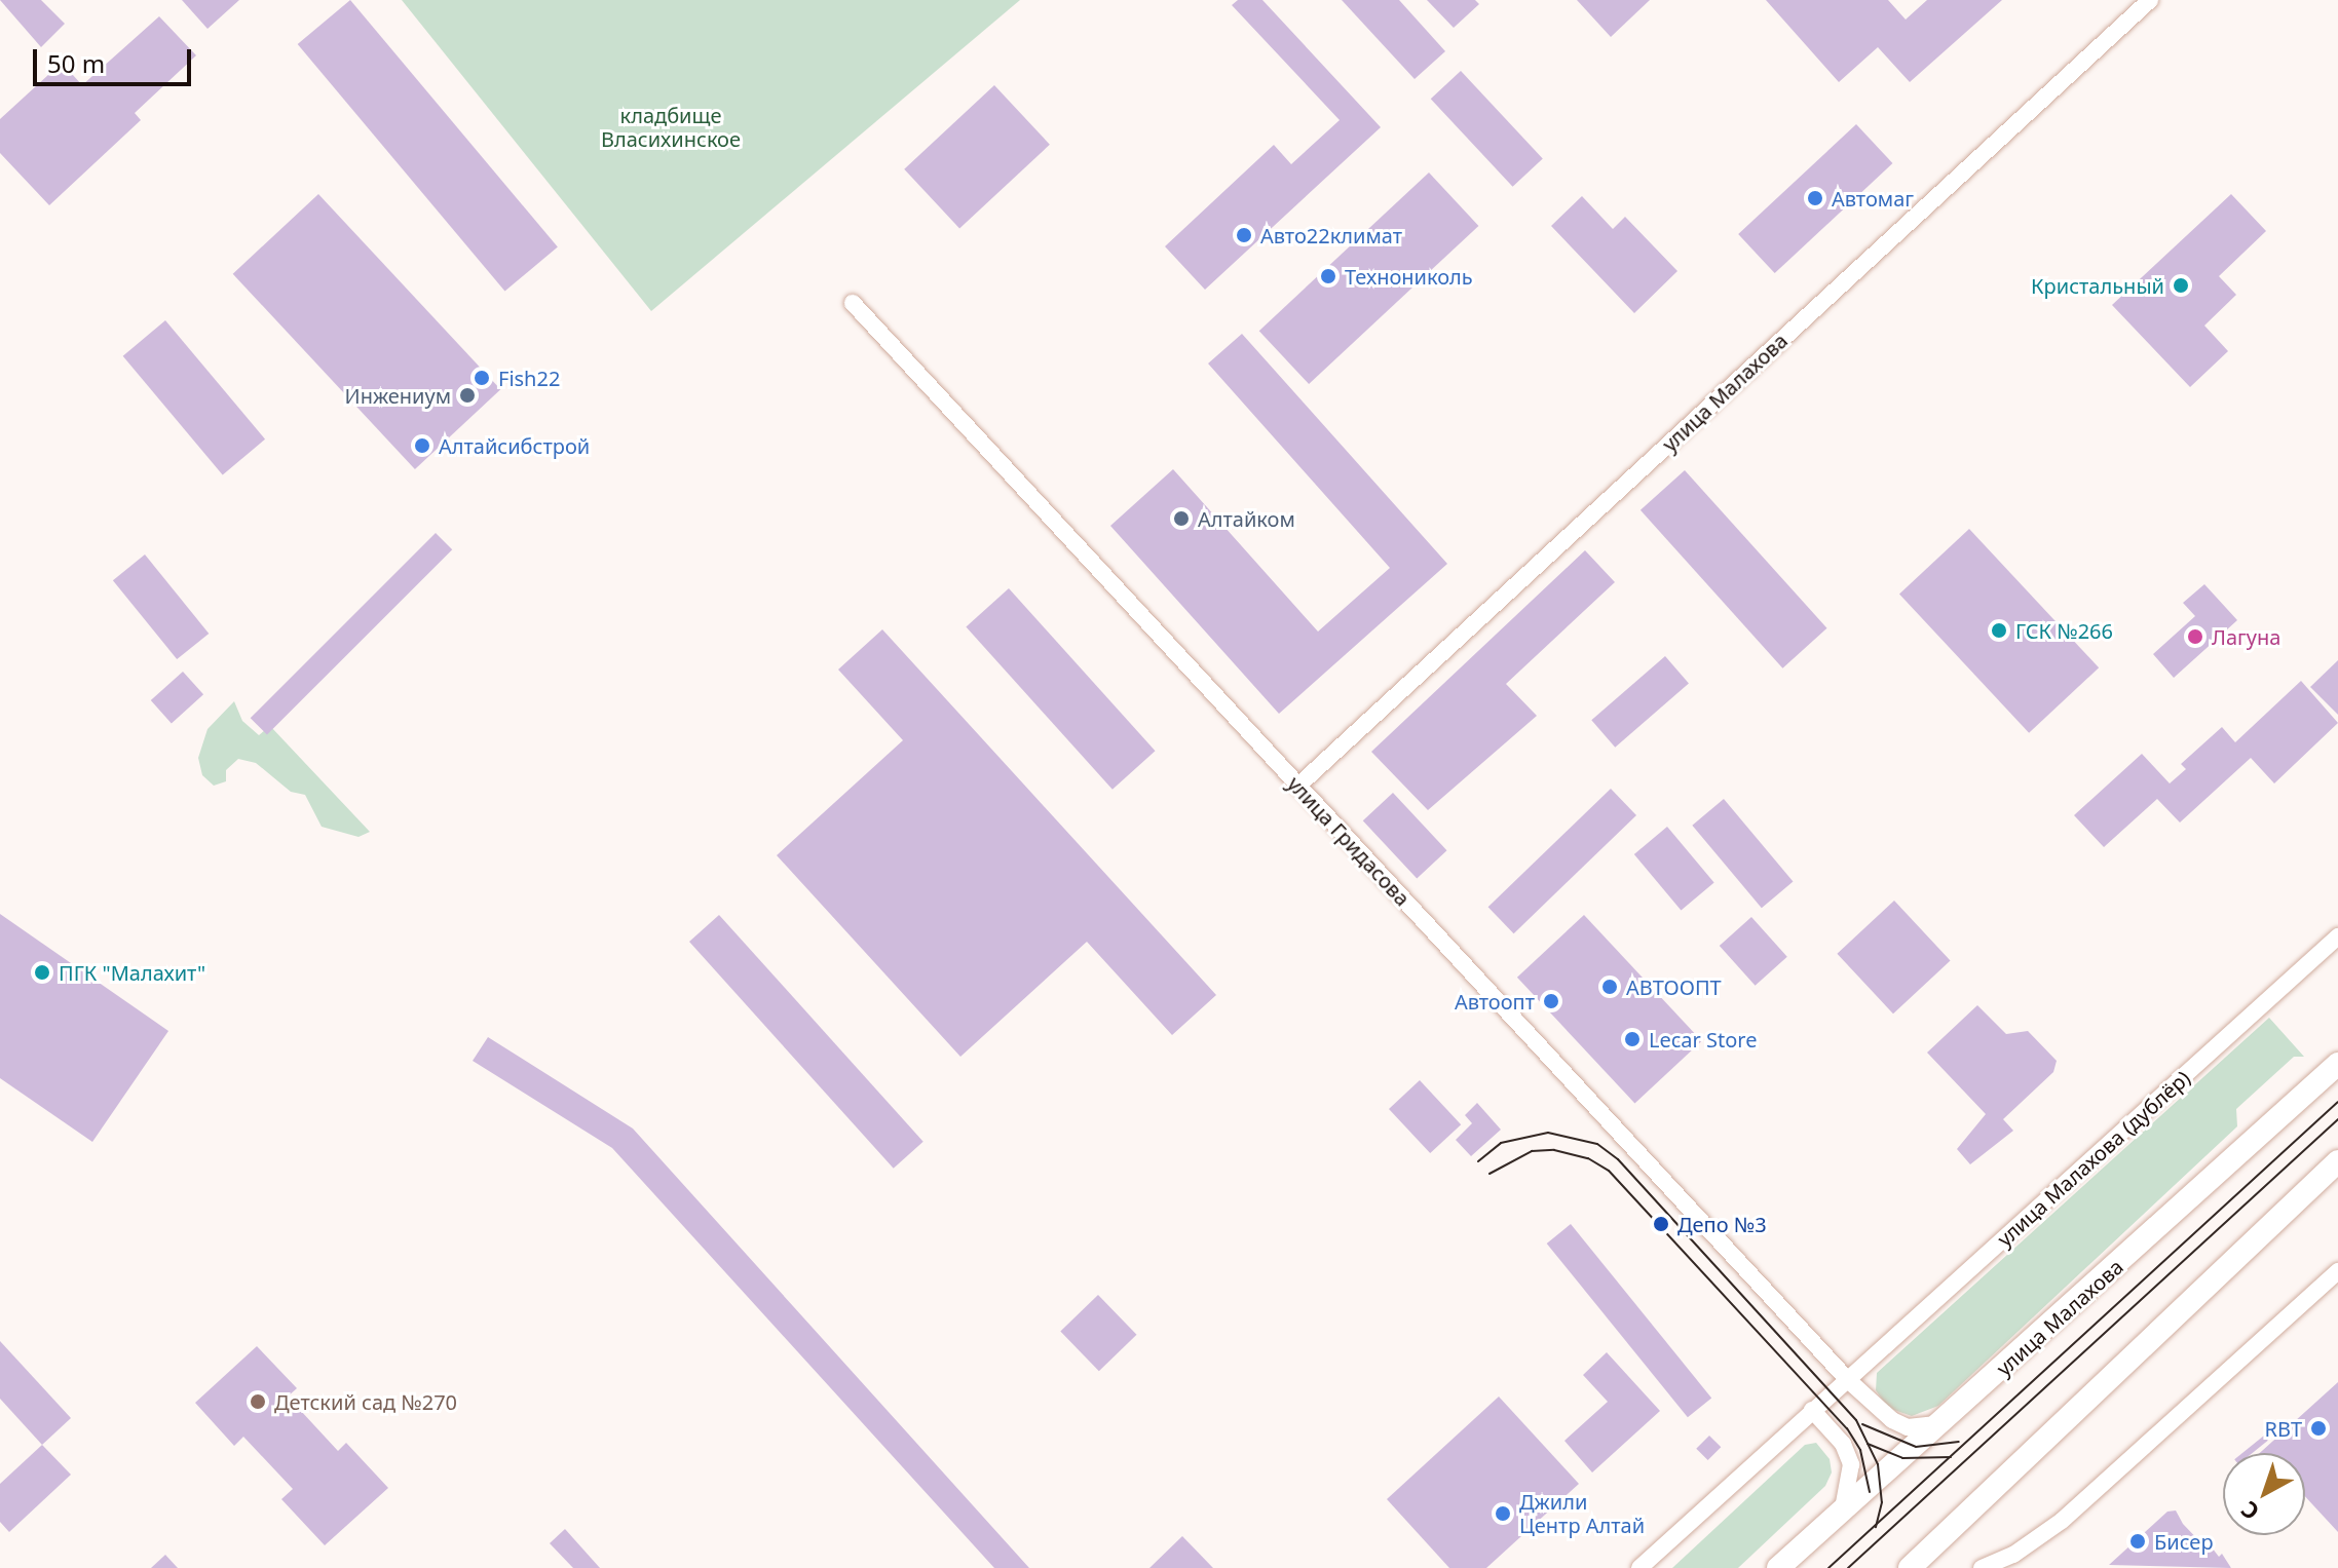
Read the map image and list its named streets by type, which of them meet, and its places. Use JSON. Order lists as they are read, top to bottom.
{
  "streets": {
    "main road": ["улица Малахова"],
    "street": ["улица Гридасова", "улица Малахова (дублёр)"]
  },
  "crossings": [
    ["улица Малахова", "улица Гридасова"],
    ["улица Гридасова", "улица Малахова (дублёр)"]
  ],
  "parks": ["кладбище Власихинское"],
  "places": [
    "Автомаг",
    "Авто22климат",
    "Технониколь",
    "Кристальный",
    "Fish22",
    "Инжениум",
    "Алтайсибстрой",
    "Алтайком",
    "ГСК №266",
    "Лагуна",
    "ПГК \"Малахит\"",
    "АВТООПТ",
    "Автоопт",
    "Lecar Store",
    "Депо №3",
    "Детский сад №270",
    "RBT",
    "Джили Центр Алтай",
    "Бисер"
  ],
  "scale_bar": "50 m",
  "north": "bottom left"
}
